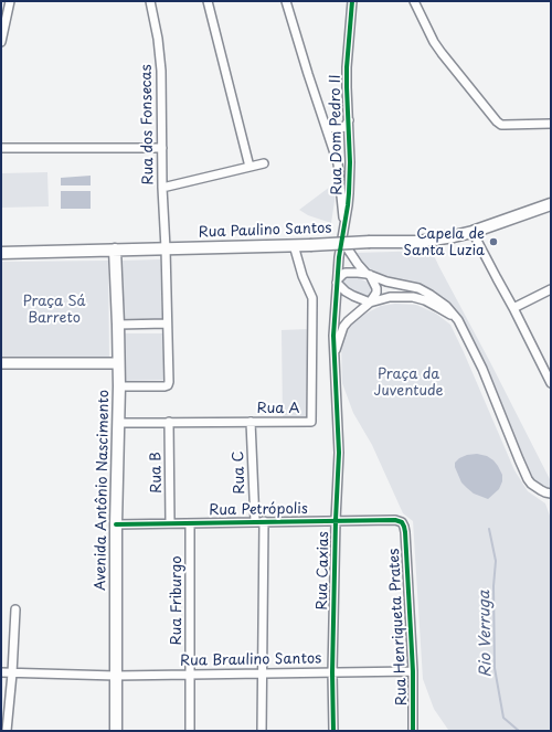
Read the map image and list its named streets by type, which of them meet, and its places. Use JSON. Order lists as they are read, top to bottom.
{
  "streets": {
    "main road": ["Rua Paulino Santos", "Avenida Antônio Nascimento"],
    "street": [
      "Rua dos Fonsecas",
      "Rua Dom Pedro II",
      "Rua A",
      "Rua B",
      "Rua C",
      "Rua Petrópolis",
      "Rua Caxias",
      "Rua Friburgo",
      "Rua Henriqueta Prates",
      "Rua Braulino Santos"
    ]
  },
  "crossings": [
    ["Rua dos Fonsecas", "Rua Paulino Santos"],
    ["Rua Dom Pedro II", "Rua Caxias"],
    ["Rua Paulino Santos", "Rua A"],
    ["Rua Paulino Santos", "Avenida Antônio Nascimento"],
    ["Rua A", "Rua B"],
    ["Rua A", "Rua C"],
    ["Rua A", "Avenida Antônio Nascimento"],
    ["Rua B", "Rua Petrópolis"],
    ["Rua C", "Rua Petrópolis"],
    ["Avenida Antônio Nascimento", "Rua Petrópolis"],
    ["Avenida Antônio Nascimento", "Rua Braulino Santos"],
    ["Rua Petrópolis", "Rua Caxias"],
    ["Rua Petrópolis", "Rua Friburgo"],
    ["Rua Petrópolis", "Rua Henriqueta Prates"],
    ["Rua Caxias", "Rua Braulino Santos"],
    ["Rua Friburgo", "Rua Braulino Santos"],
    ["Rua Henriqueta Prates", "Rua Braulino Santos"]
  ],
  "water": ["Rio Verruga"],
  "parks": ["Praça Sá Barreto", "Praça da Juventude"],
  "places": ["Capela de Santa Luzia"]
}
